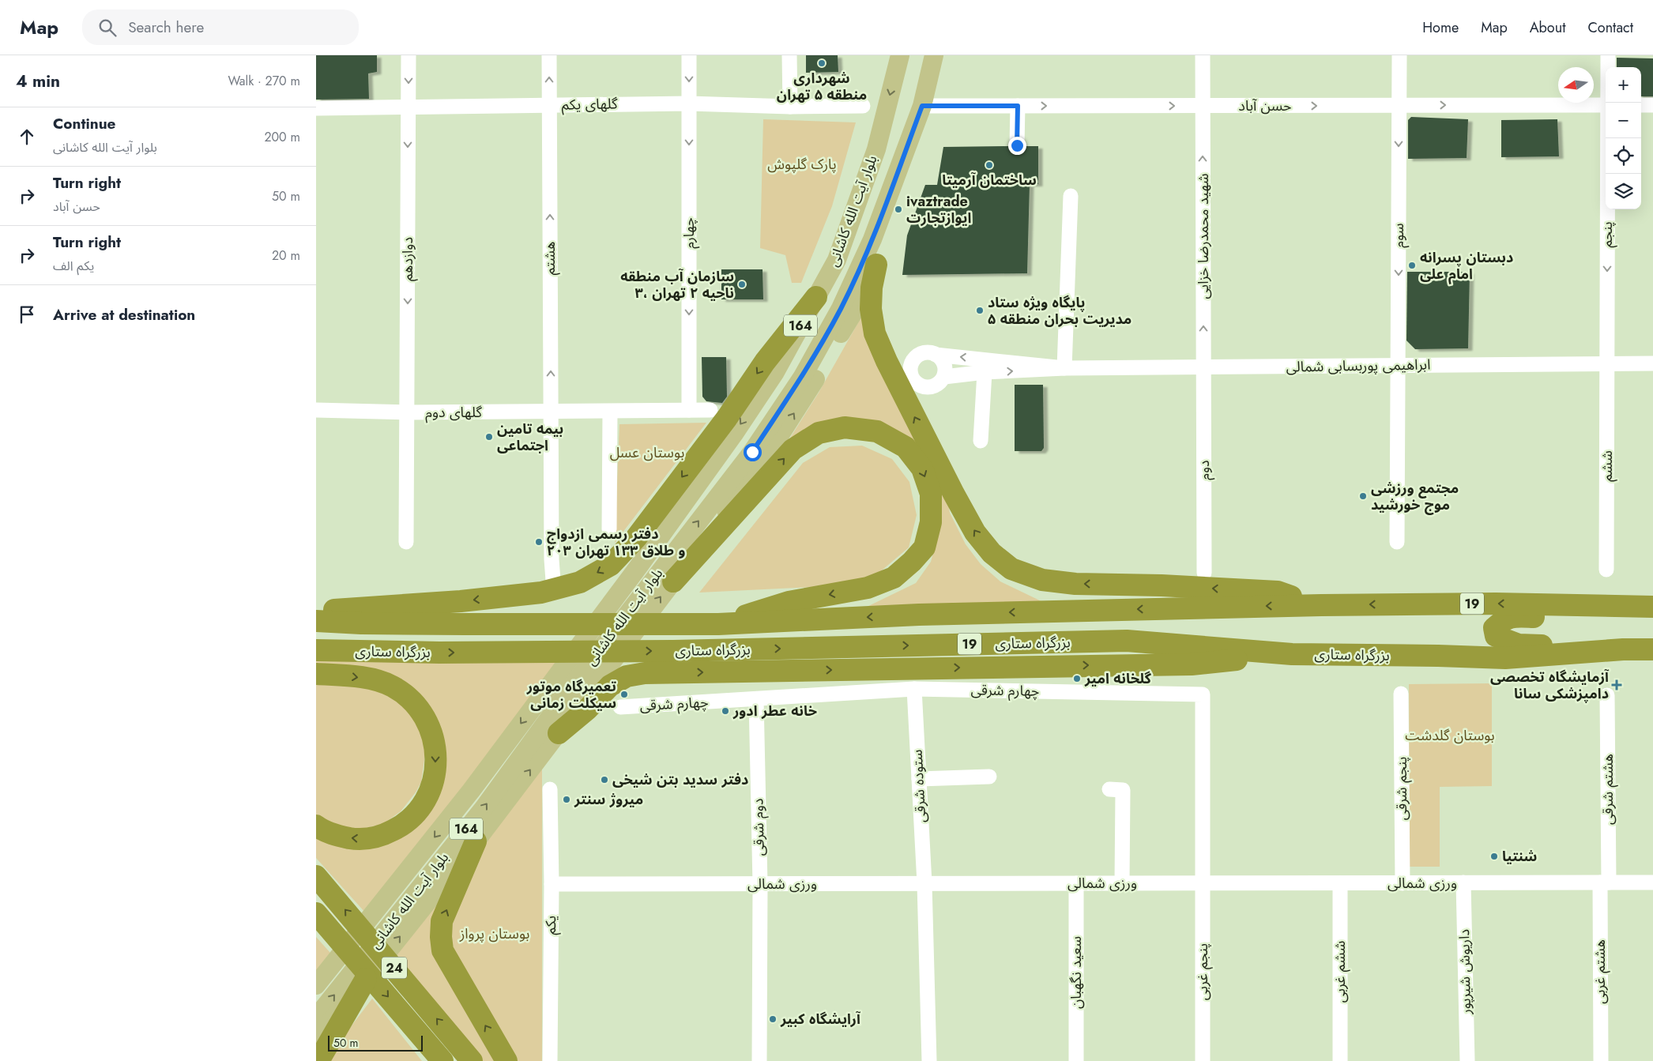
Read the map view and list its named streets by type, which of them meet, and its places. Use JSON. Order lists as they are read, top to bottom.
{
  "streets": {
    "highway": ["19", "بزرگراه ستاری", "24"],
    "main road": ["بلوار آیت الله کاشانی", "164"],
    "street": [
      "گلهای یکم",
      "حسن آباد",
      "چهارم",
      "پنجم",
      "سوم",
      "شهید محمدرضا خزایی",
      "هشتم",
      "دوازدهم",
      "ابراهیمی پوربسابی شمالی",
      "گلهای دوم",
      "ششم",
      "دوم",
      "چهارم شرقی",
      "ستوده شرقی",
      "پنجم شرقی",
      "هشتم شرقی",
      "دوم شرقی",
      "ورزی شمالی",
      "یکم",
      "پنجم غربی",
      "ششم غربی",
      "داریوش شیرپور",
      "هشتم غربی",
      "سعید نگهبان"
    ]
  },
  "crossings": [
    ["گلهای یکم", "چهارم"],
    ["گلهای یکم", "هشتم"],
    ["گلهای یکم", "دوازدهم"],
    ["حسن آباد", "بلوار آیت الله کاشانی"],
    ["حسن آباد", "سوم"],
    ["حسن آباد", "شهید محمدرضا خزایی"],
    ["چهارم", "گلهای دوم"],
    ["پنجم", "ابراهیمی پوربسابی شمالی"],
    ["پنجم", "ششم"],
    ["سوم", "ابراهیمی پوربسابی شمالی"],
    ["شهید محمدرضا خزایی", "ابراهیمی پوربسابی شمالی"],
    ["شهید محمدرضا خزایی", "دوم"],
    ["هشتم", "گلهای دوم"],
    ["دوازدهم", "گلهای دوم"],
    ["ابراهیمی پوربسابی شمالی", "ششم"],
    ["ابراهیمی پوربسابی شمالی", "دوم"],
    ["چهارم شرقی", "ستوده شرقی"],
    ["چهارم شرقی", "دوم شرقی"],
    ["چهارم شرقی", "ورزی شمالی"],
    ["چهارم شرقی", "پنجم غربی"],
    ["ستوده شرقی", "ورزی شمالی"],
    ["پنجم شرقی", "ورزی شمالی"],
    ["هشتم شرقی", "ورزی شمالی"],
    ["هشتم شرقی", "هشتم غربی"],
    ["دوم شرقی", "ورزی شمالی"],
    ["ورزی شمالی", "یکم"],
    ["ورزی شمالی", "پنجم غربی"],
    ["ورزی شمالی", "ششم غربی"],
    ["ورزی شمالی", "داریوش شیرپور"],
    ["ورزی شمالی", "هشتم غربی"],
    ["ورزی شمالی", "سعید نگهبان"]
  ],
  "one_way": [
    "حسن آباد",
    "چهارم",
    "پنجم",
    "سوم",
    "شهید محمدرضا خزایی",
    "هشتم",
    "دوازدهم"
  ],
  "parks": [
    "پارک گلپوش",
    "بوستان عسل",
    "بوستان گلدشت",
    "بوستان پرواز"
  ],
  "places": {
    "other": [
      "شهرداری منطقه ۵ تهران",
      "ساختمان آرمیتا",
      "ivaztrade ایوازتجارت",
      "دبستان پسرانه امام علی",
      "سازمان آب منطقه ۳، ناحیه ۲ تهران",
      "پایگاه ویژه ستاد مدیریت بحران منطقه ۵",
      "بیمه تامین اجتماعی",
      "مجتمع ورزشی موج خورشید",
      "دفتر رسمی ازدواج ۲۰۳ و طلاق ۱۳۳ تهران",
      "گلخانه امیر",
      "تعمیرگاه موتور سیکلت زمانی",
      "خانه عطر ادور",
      "دفتر سدید بتن شیخی",
      "میروژ سنتر",
      "شنتیا",
      "آرایشگاه کبیر"
    ],
    "health": ["آزمایشگاه تخصصی دامپزشکی سانا"]
  },
  "scale_bar": "50 m",
  "north": "left",
  "page": {
    "header": "Map",
    "search": "Search here",
    "nav": [
      "Home",
      "Map",
      "About",
      "Contact"
    ],
    "heading": ["4 min", "Walk · 270 m"],
    "map_buttons": ["+", "−"],
    "list": [
      ["Continue", "بلوار آیت الله کاشانی", "200 m"],
      ["Turn right", "حسن آباد", "50 m"],
      ["Turn right", "یکم الف", "20 m"],
      "Arrive at destination"
    ],
    "scale": "50 m"
  }
}
